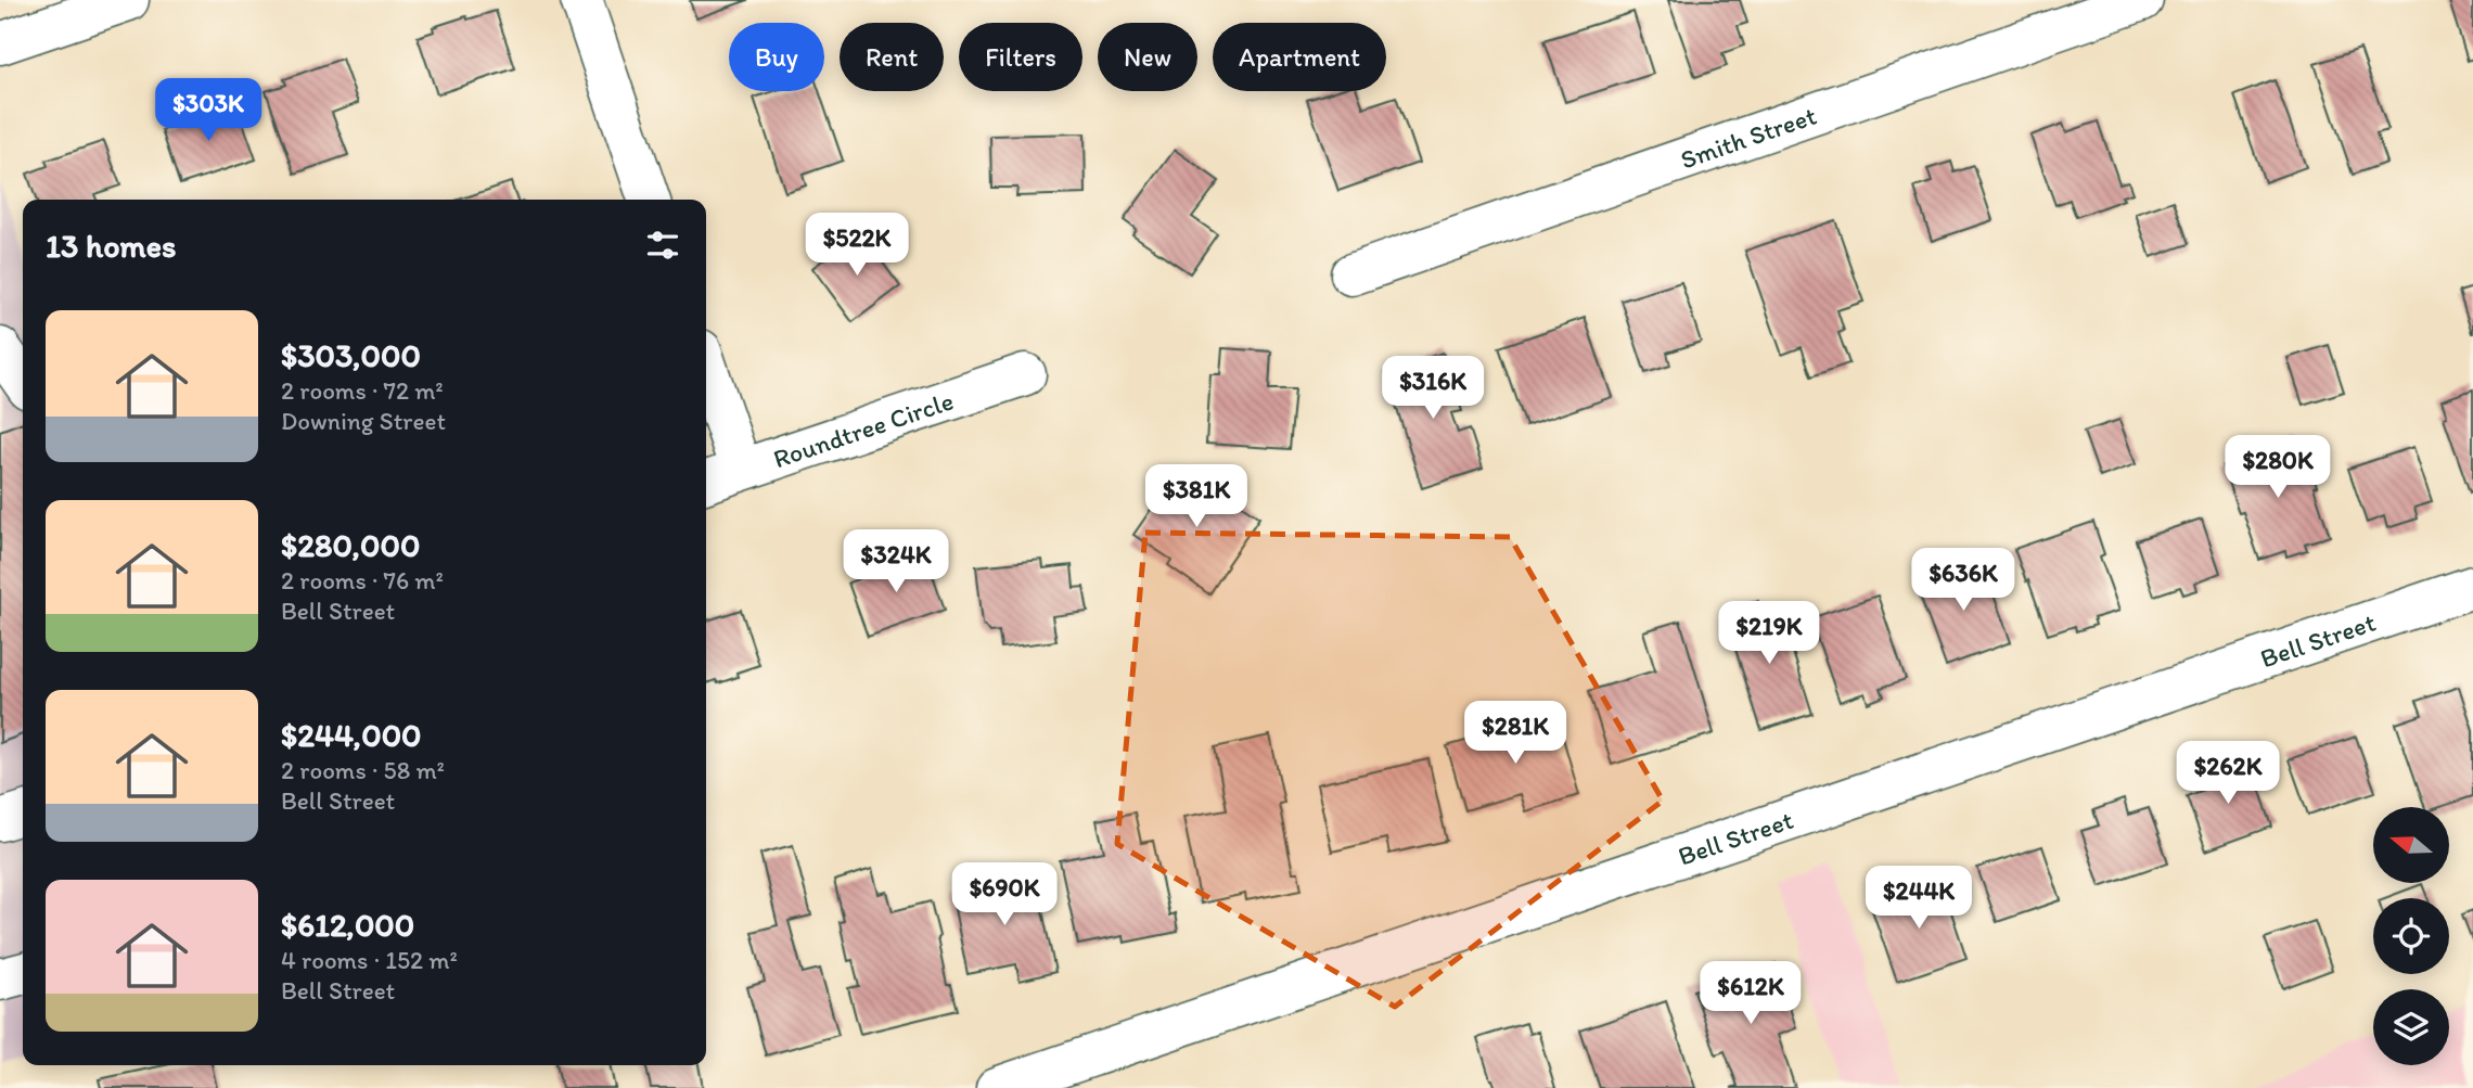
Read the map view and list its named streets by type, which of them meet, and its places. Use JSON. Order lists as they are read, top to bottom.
{
  "streets": {
    "street": ["Smith Street", "Roundtree Circle", "Bell Street"]
  },
  "north": "left",
  "page": {
    "chip": [
      "Buy",
      "Rent",
      "Filters",
      "New",
      "Apartment"
    ],
    "price": [
      "$303K",
      "$522K",
      "$316K",
      "$280K",
      "$381K",
      "$324K",
      "$636K",
      "$219K",
      "$281K",
      "$262K",
      "$690K",
      "$244K",
      "$612K"
    ],
    "heading": "13 homes",
    "list": [
      {
        "name": "$303,000",
        "note": "2 rooms · 72 m² · Downing Street"
      },
      {
        "name": "$280,000",
        "note": "2 rooms · 76 m² · Bell Street"
      },
      {
        "name": "$244,000",
        "note": "2 rooms · 58 m² · Bell Street"
      },
      {
        "name": "$612,000",
        "note": "4 rooms · 152 m² · Bell Street"
      }
    ]
  }
}
